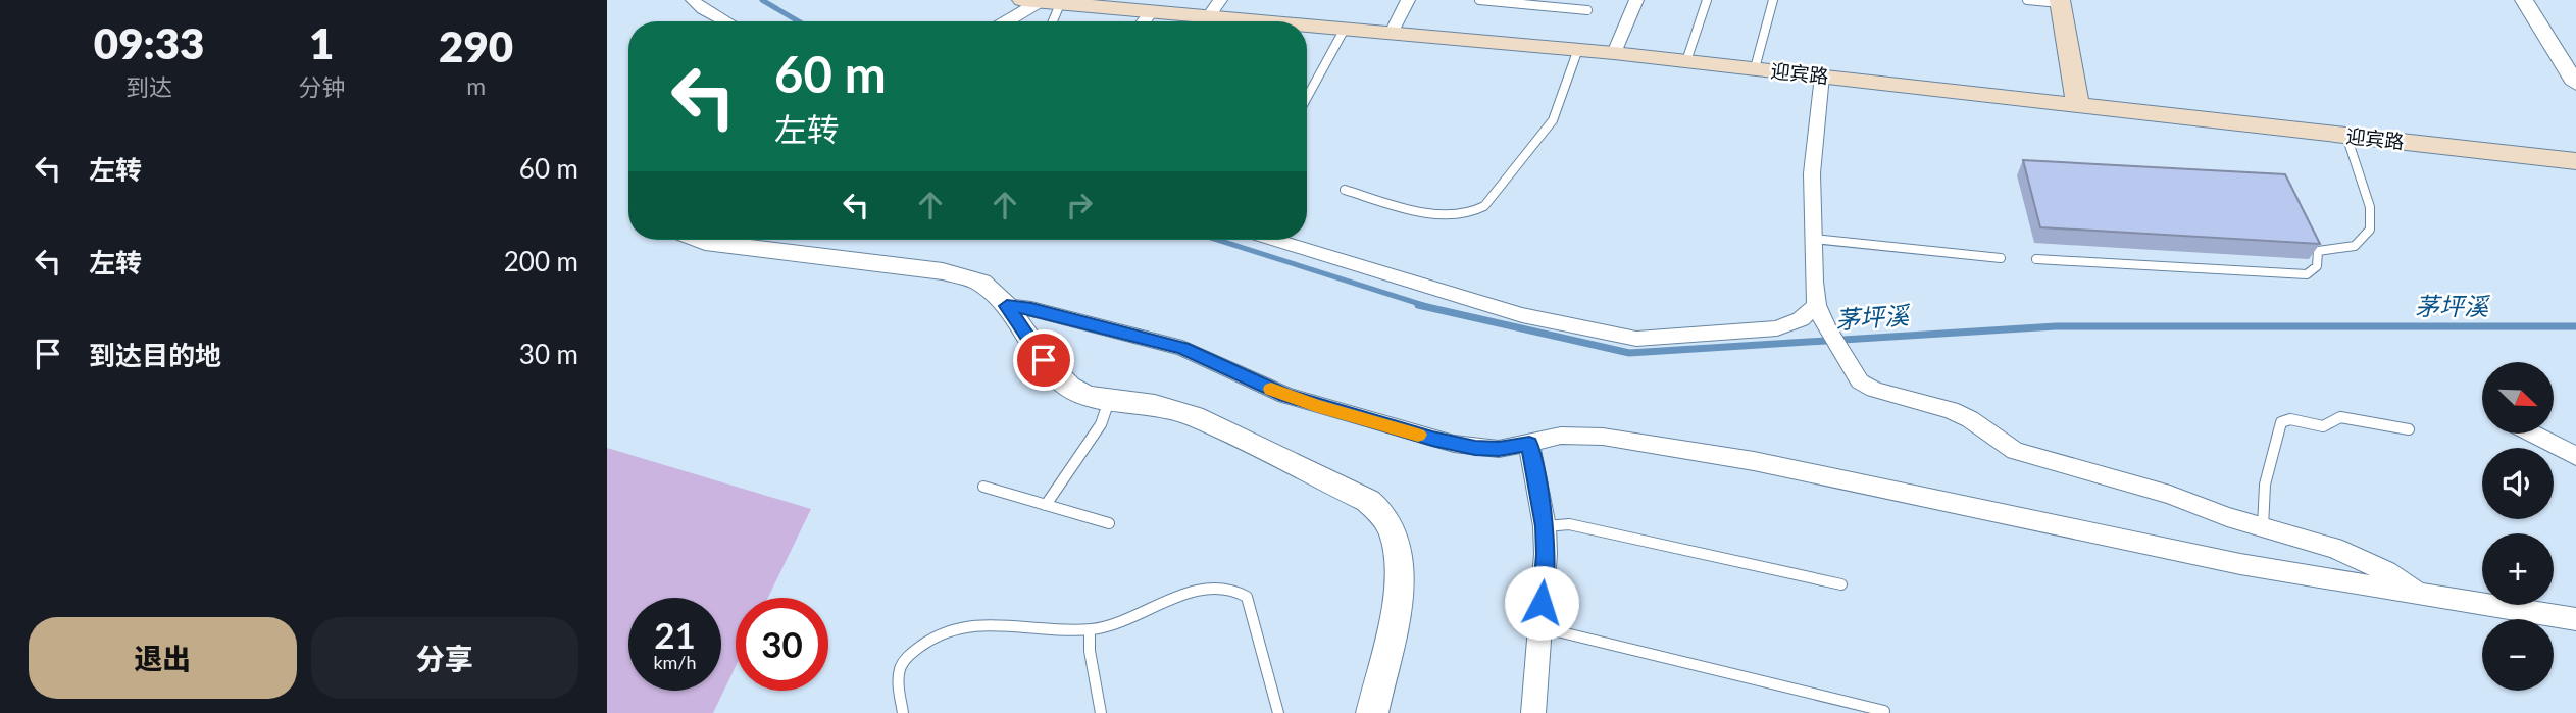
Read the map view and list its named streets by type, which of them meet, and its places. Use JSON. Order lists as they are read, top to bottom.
{
  "streets": {
    "main road": ["迎宾路"]
  },
  "water": ["茅坪溪"],
  "north": "bottom right",
  "page": {
    "eta": [
      "09:33",
      "到达",
      "1",
      "分钟",
      "290",
      "m"
    ],
    "turn": ["60 m", "左转"],
    "list": [
      {
        "name": "左转",
        "value": "60 m"
      },
      {
        "name": "左转",
        "value": "200 m"
      },
      {
        "name": "到达目的地",
        "value": "30 m"
      }
    ],
    "map_buttons": ["+", "−"],
    "speed": "21 km/h",
    "limit": "30",
    "buttons": ["退出", "分享"]
  }
}
